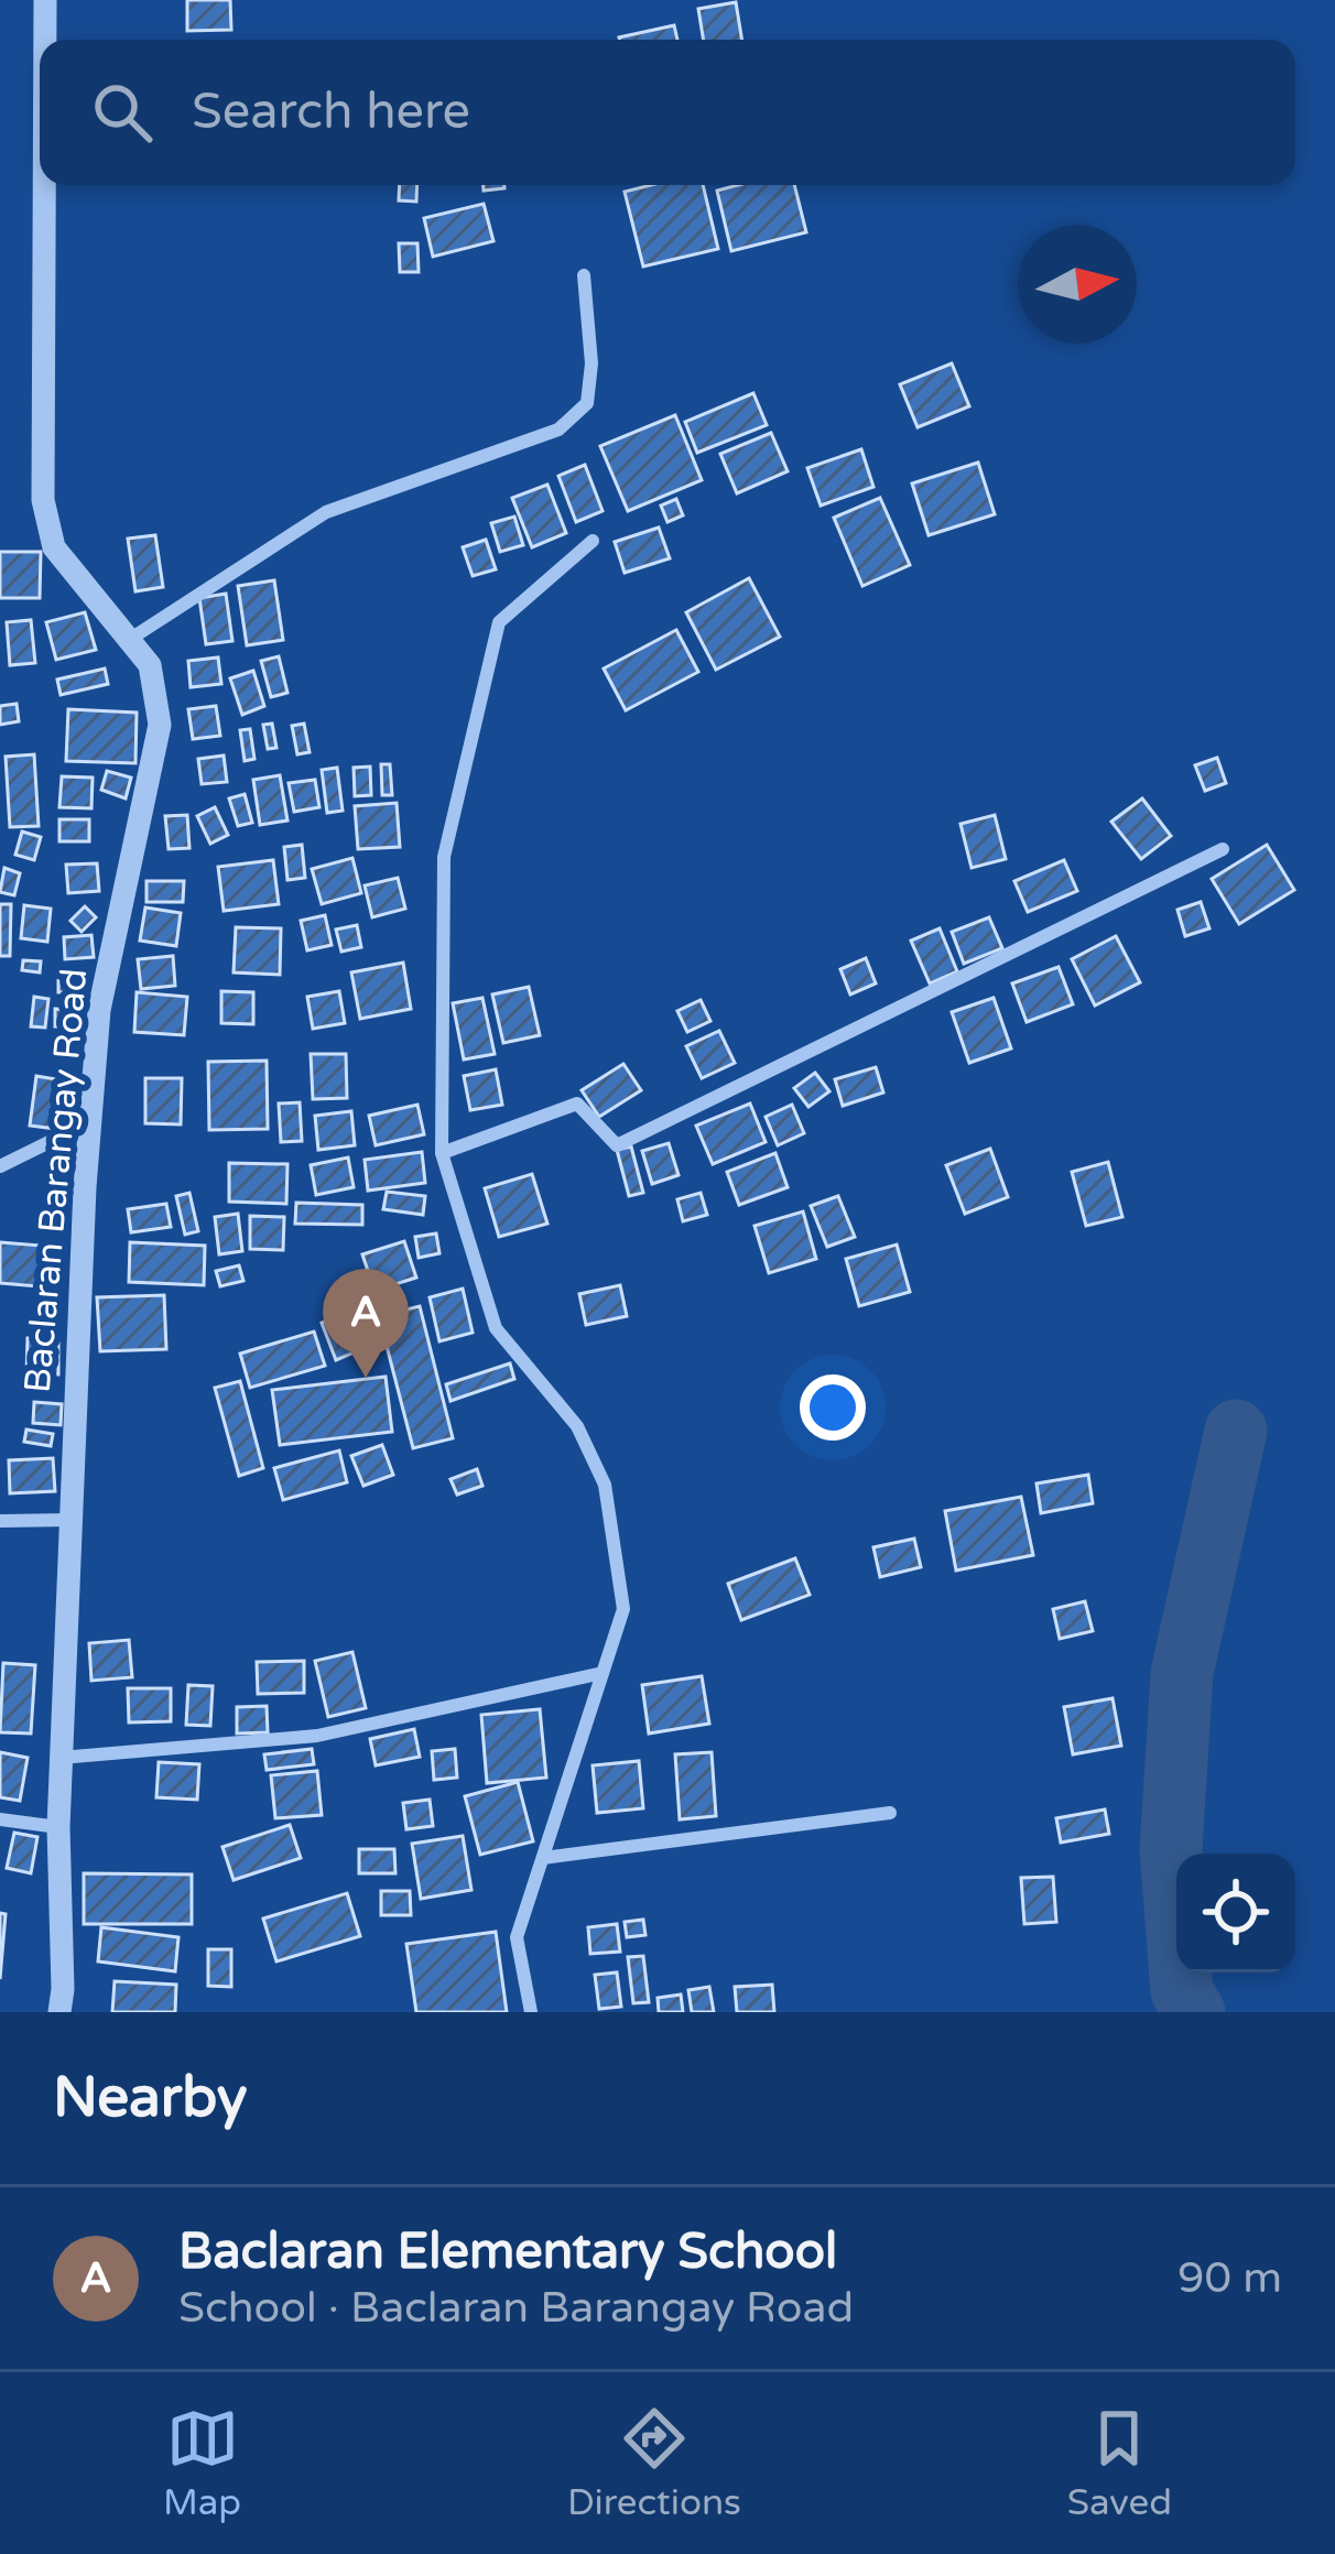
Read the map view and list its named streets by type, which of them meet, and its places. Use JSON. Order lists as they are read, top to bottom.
{
  "streets": {
    "street": ["Baclaran Barangay Road"]
  },
  "north": "right",
  "page": {
    "search": "Search here",
    "pins": "A",
    "heading": "Nearby",
    "list": [
      {
        "mark": "A",
        "name": "Baclaran Elementary School",
        "note": "School · Baclaran Barangay Road",
        "value": "90 m"
      }
    ],
    "nav": ["Map", "Directions", "Saved"]
  }
}
